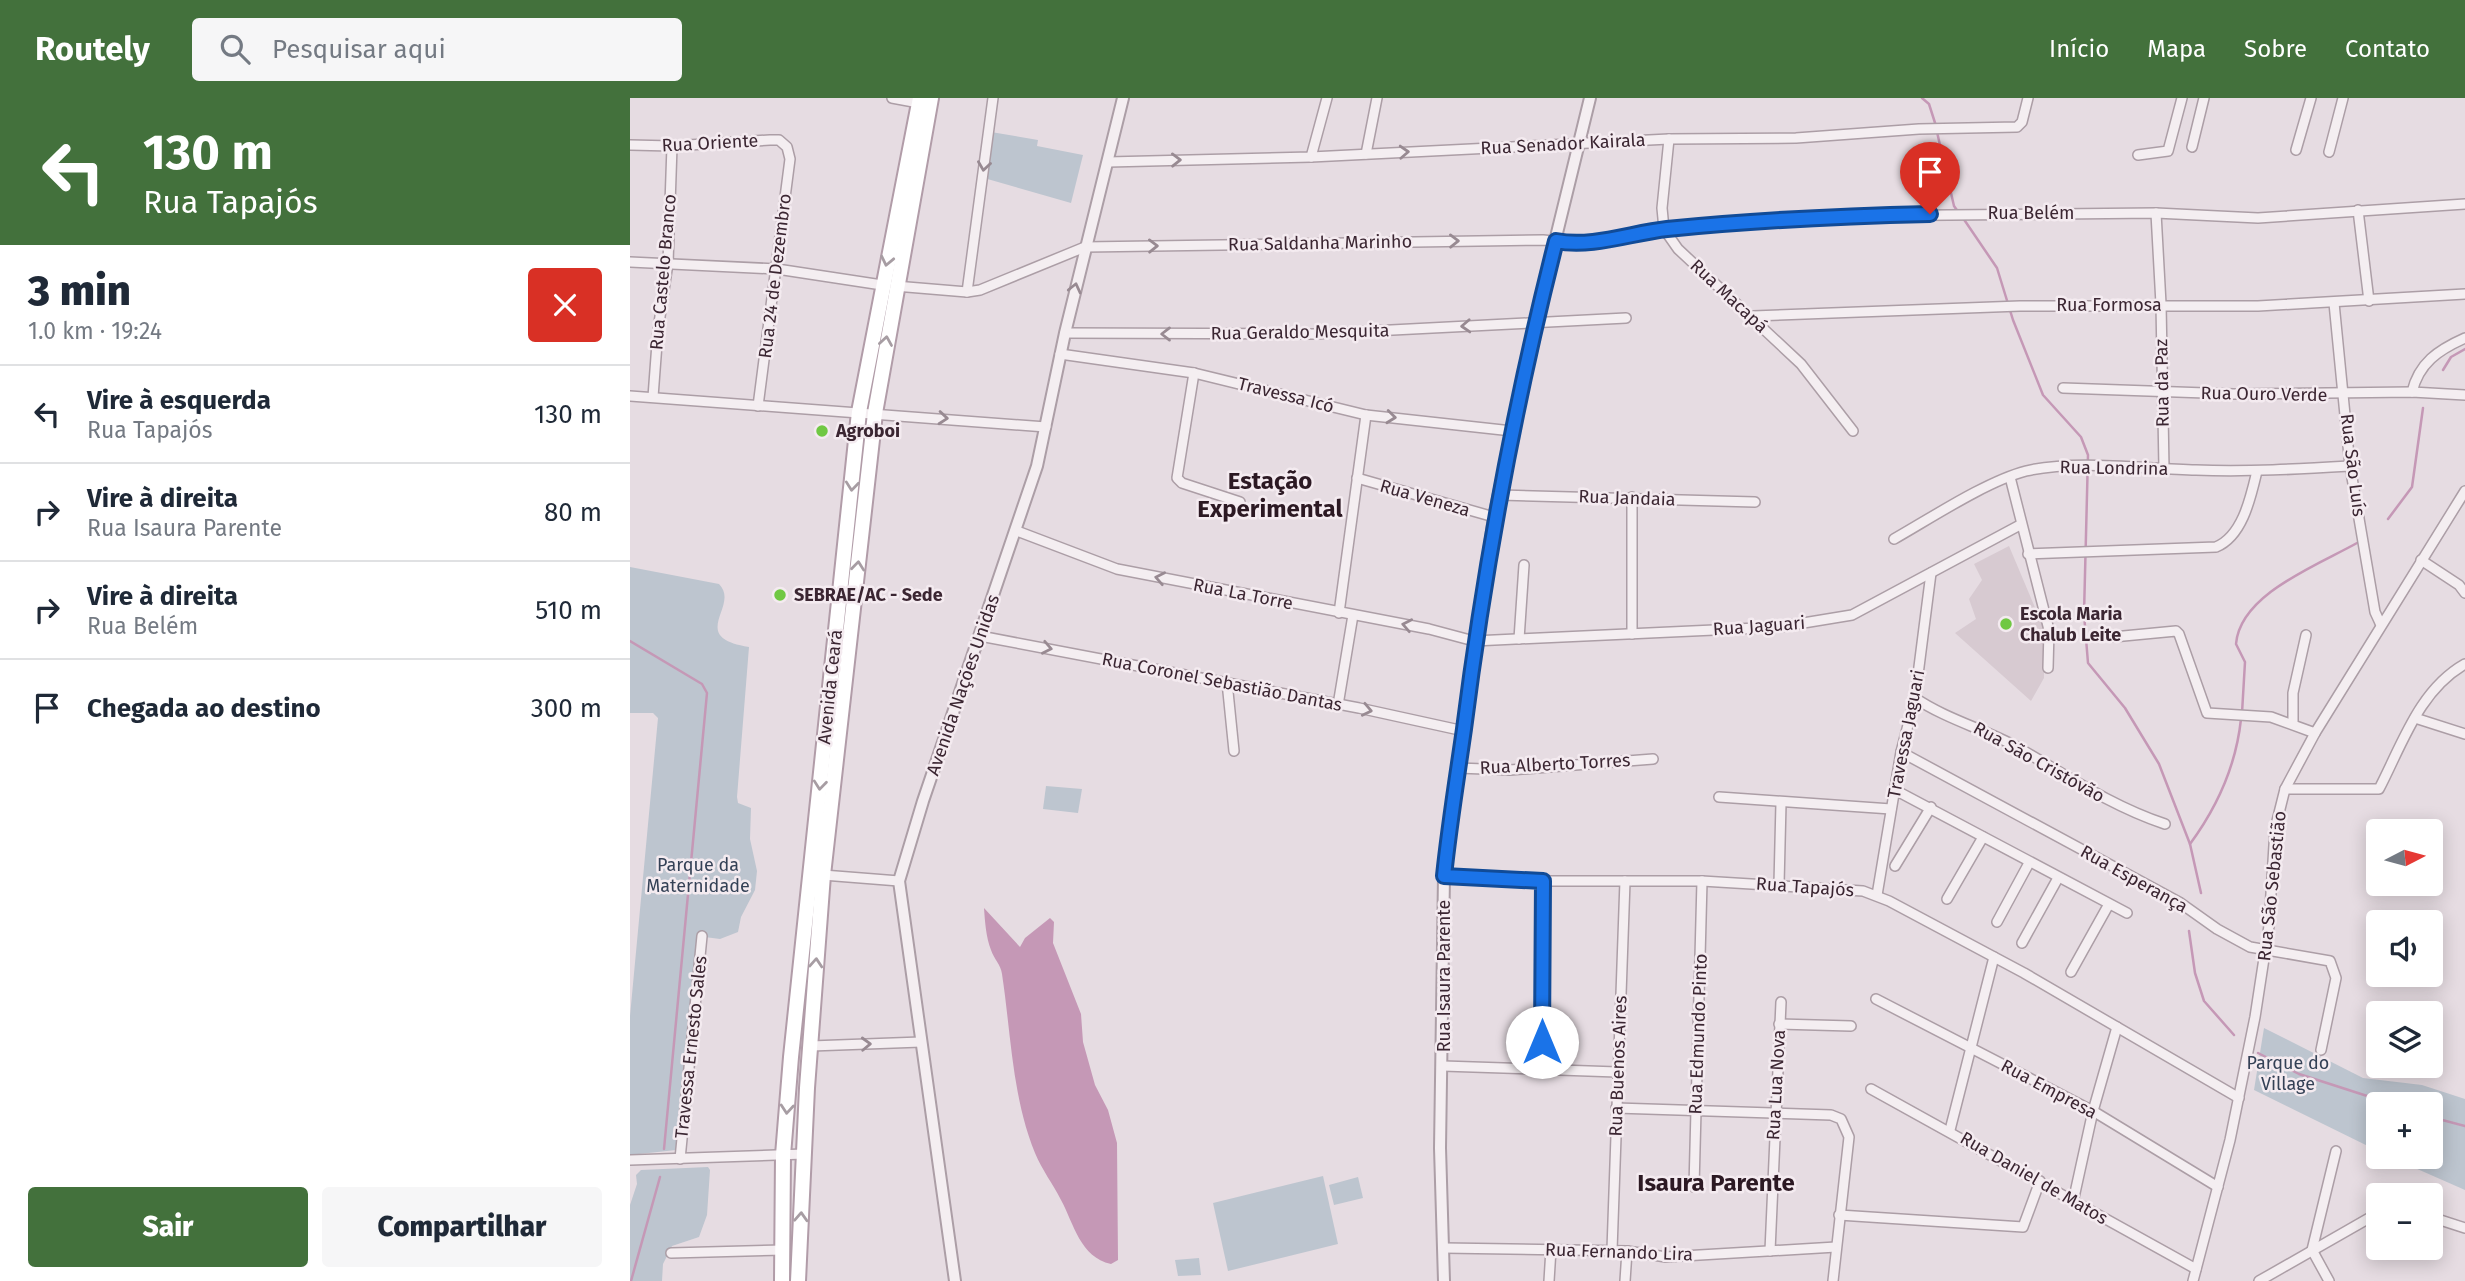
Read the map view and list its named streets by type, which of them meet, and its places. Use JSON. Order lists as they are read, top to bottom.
{
  "streets": {
    "main road": ["Avenida Ceará"],
    "street": [
      "Rua Oriente",
      "Rua Senador Kairala",
      "Rua Belém",
      "Rua Saldanha Marinho",
      "Rua Castelo Branco",
      "Rua 24 de Dezembro",
      "Rua Macapá",
      "Rua Formosa",
      "Rua Geraldo Mesquita",
      "Rua da Paz",
      "Rua Ouro Verde",
      "Travessa Icó",
      "Rua São Luís",
      "Rua Londrina",
      "Rua Veneza",
      "Rua Jandaia",
      "Rua La Torre",
      "Rua Jaguari",
      "Rua Coronel Sebastião Dantas",
      "Avenida Nações Unidas",
      "Travessa Jaguari",
      "Rua São Cristóvão",
      "Rua Alberto Torres",
      "Rua Esperança",
      "Rua São Sebastião",
      "Rua Tapajós",
      "Rua Isaura Parente",
      "Rua Edmundo Pinto",
      "Travessa Ernesto Sales",
      "Rua Buenos Aires",
      "Rua Lua Nova",
      "Rua Empresa",
      "Rua Daniel de Matos",
      "Rua Fernando Lira"
    ]
  },
  "crossings": [
    ["Rua Oriente", "Rua Castelo Branco"],
    ["Rua Oriente", "Rua 24 de Dezembro"],
    ["Rua Senador Kairala", "Avenida Nações Unidas"],
    ["Rua Senador Kairala", "Rua Isaura Parente"],
    ["Rua Belém", "Rua Saldanha Marinho"],
    ["Rua Belém", "Rua Macapá"],
    ["Rua Belém", "Rua da Paz"],
    ["Rua Belém", "Rua Isaura Parente"],
    ["Rua Saldanha Marinho", "Avenida Nações Unidas"],
    ["Rua Saldanha Marinho", "Rua Isaura Parente"],
    ["Rua Macapá", "Rua Formosa"],
    ["Rua Formosa", "Rua da Paz"],
    ["Rua Formosa", "Rua São Luís"],
    ["Rua Geraldo Mesquita", "Avenida Nações Unidas"],
    ["Rua Geraldo Mesquita", "Rua Isaura Parente"],
    ["Rua da Paz", "Rua Ouro Verde"],
    ["Rua da Paz", "Rua Londrina"],
    ["Rua Ouro Verde", "Rua São Luís"],
    ["Travessa Icó", "Avenida Nações Unidas"],
    ["Travessa Icó", "Rua Isaura Parente"],
    ["Rua São Luís", "Rua Londrina"],
    ["Rua São Luís", "Rua São Sebastião"],
    ["Rua Veneza", "Rua Isaura Parente"],
    ["Rua Jandaia", "Rua Isaura Parente"],
    ["Rua La Torre", "Rua Jaguari"],
    ["Rua La Torre", "Avenida Nações Unidas"],
    ["Rua La Torre", "Rua Isaura Parente"],
    ["Rua Jaguari", "Travessa Jaguari"],
    ["Rua Jaguari", "Rua Isaura Parente"],
    ["Rua Coronel Sebastião Dantas", "Avenida Nações Unidas"],
    ["Rua Coronel Sebastião Dantas", "Rua Isaura Parente"],
    ["Travessa Jaguari", "Rua São Cristóvão"],
    ["Travessa Jaguari", "Rua Esperança"],
    ["Travessa Jaguari", "Rua Tapajós"],
    ["Rua Alberto Torres", "Rua Isaura Parente"],
    ["Rua Esperança", "Rua São Sebastião"],
    ["Rua São Sebastião", "Rua Tapajós"],
    ["Rua São Sebastião", "Rua Empresa"],
    ["Rua São Sebastião", "Rua Daniel de Matos"],
    ["Rua Tapajós", "Rua Isaura Parente"],
    ["Rua Tapajós", "Rua Edmundo Pinto"],
    ["Rua Tapajós", "Rua Buenos Aires"],
    ["Rua Isaura Parente", "Rua Fernando Lira"],
    ["Rua Buenos Aires", "Rua Fernando Lira"],
    ["Rua Lua Nova", "Rua Fernando Lira"]
  ],
  "one_way": [
    "Rua Senador Kairala",
    "Rua Saldanha Marinho",
    "Rua Geraldo Mesquita",
    "Rua La Torre",
    "Rua Coronel Sebastião Dantas"
  ],
  "districts": ["Estação Experimental", "Isaura Parente"],
  "parks": ["Parque da Maternidade", "Parque do Village"],
  "places": ["Agroboi", "SEBRAE/AC - Sede", "Escola Maria Chalub Leite"],
  "north": "right",
  "page": {
    "header": "Routely",
    "search": "Pesquisar aqui",
    "nav": [
      "Início",
      "Mapa",
      "Sobre",
      "Contato"
    ],
    "turn": ["130 m", "Rua Tapajós"],
    "heading": ["3 min", "1.0 km · 19:24"],
    "list": [
      {
        "name": "Vire à esquerda",
        "note": "Rua Tapajós",
        "value": "130 m"
      },
      {
        "name": "Vire à direita",
        "note": "Rua Isaura Parente",
        "value": "80 m"
      },
      {
        "name": "Vire à direita",
        "note": "Rua Belém",
        "value": "510 m"
      },
      {
        "name": "Chegada ao destino",
        "value": "300 m"
      }
    ],
    "map_buttons": ["+", "−"],
    "buttons": ["Sair", "Compartilhar"]
  }
}
